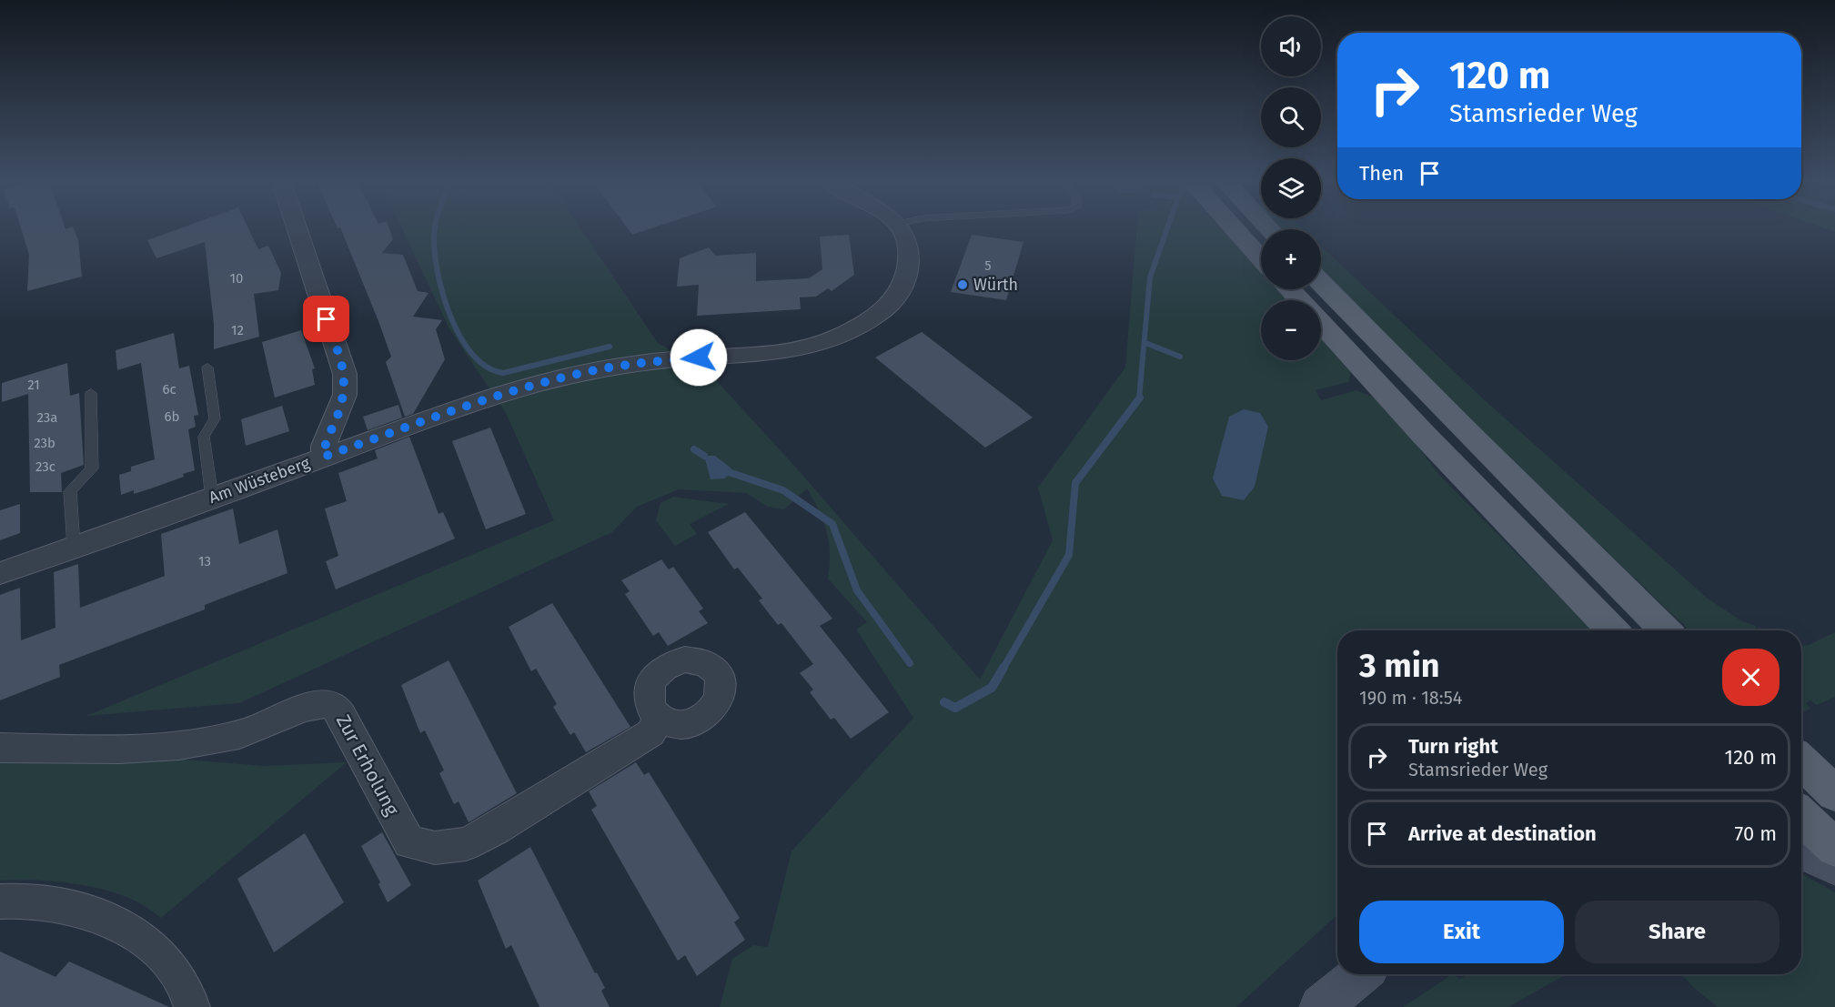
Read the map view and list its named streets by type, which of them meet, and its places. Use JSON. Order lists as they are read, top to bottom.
{
  "streets": {
    "street": ["Am Wüsteberg", "Zur Erholung"]
  },
  "places": ["Würth"],
  "house_numbers": [
    "5",
    "10",
    "12",
    "21",
    "6c",
    "6b",
    "23a",
    "23b",
    "23c",
    "13"
  ],
  "page": {
    "map_buttons": ["+", "−"],
    "turn": ["120 m", "Stamsrieder Weg"],
    "then": "Then",
    "heading": ["3 min", "190 m · 18:54"],
    "list": [
      {
        "name": "Turn right",
        "note": "Stamsrieder Weg",
        "value": "120 m"
      },
      {
        "name": "Arrive at destination",
        "value": "70 m"
      }
    ],
    "buttons": ["Exit", "Share"]
  }
}
